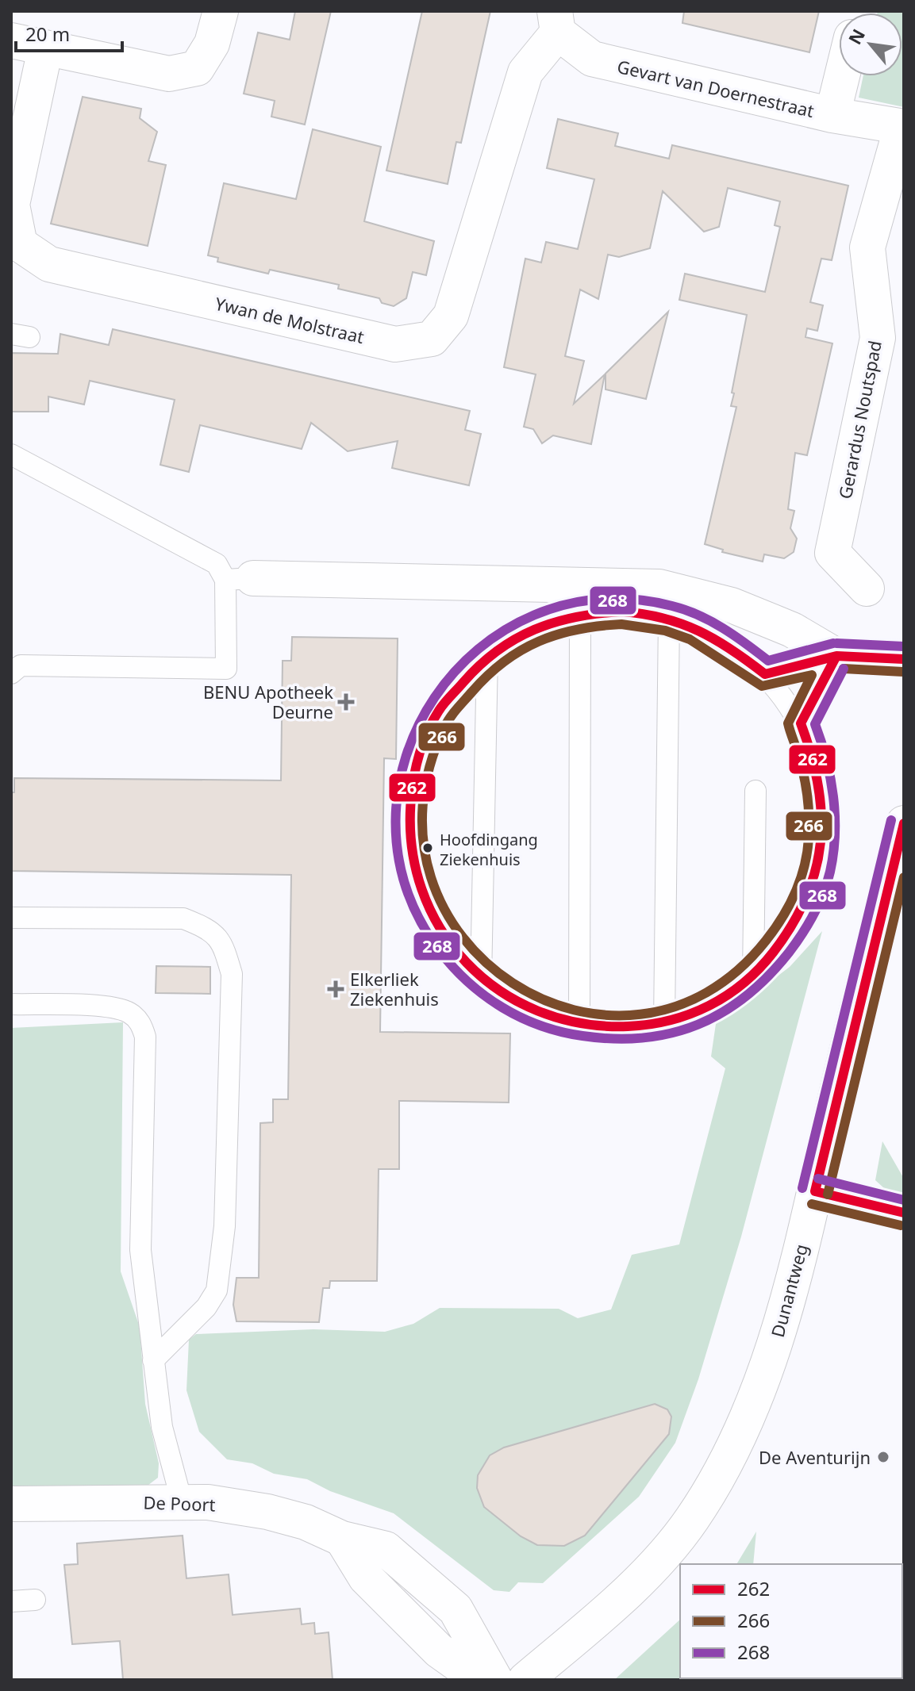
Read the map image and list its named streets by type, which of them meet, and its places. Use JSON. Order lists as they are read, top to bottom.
{
  "streets": {
    "street": [
      "Gevart van Doernestraat",
      "Ywan de Molstraat",
      "Gerardus Noutspad",
      "Dunantweg",
      "De Poort"
    ]
  },
  "crossings": [
    ["Gevart van Doernestraat", "Ywan de Molstraat"],
    ["Gevart van Doernestraat", "Gerardus Noutspad"]
  ],
  "places": {
    "health": ["BENU Apotheek Deurne", "Elkerliek Ziekenhuis"],
    "other": ["Hoofdingang Ziekenhuis", "De Aventurijn"]
  },
  "lines": ["transit line 268", "transit line 262", "transit line 266"],
  "legend": ["262", "266", "268"],
  "scale_bar": "20 m",
  "north": "top left"
}
